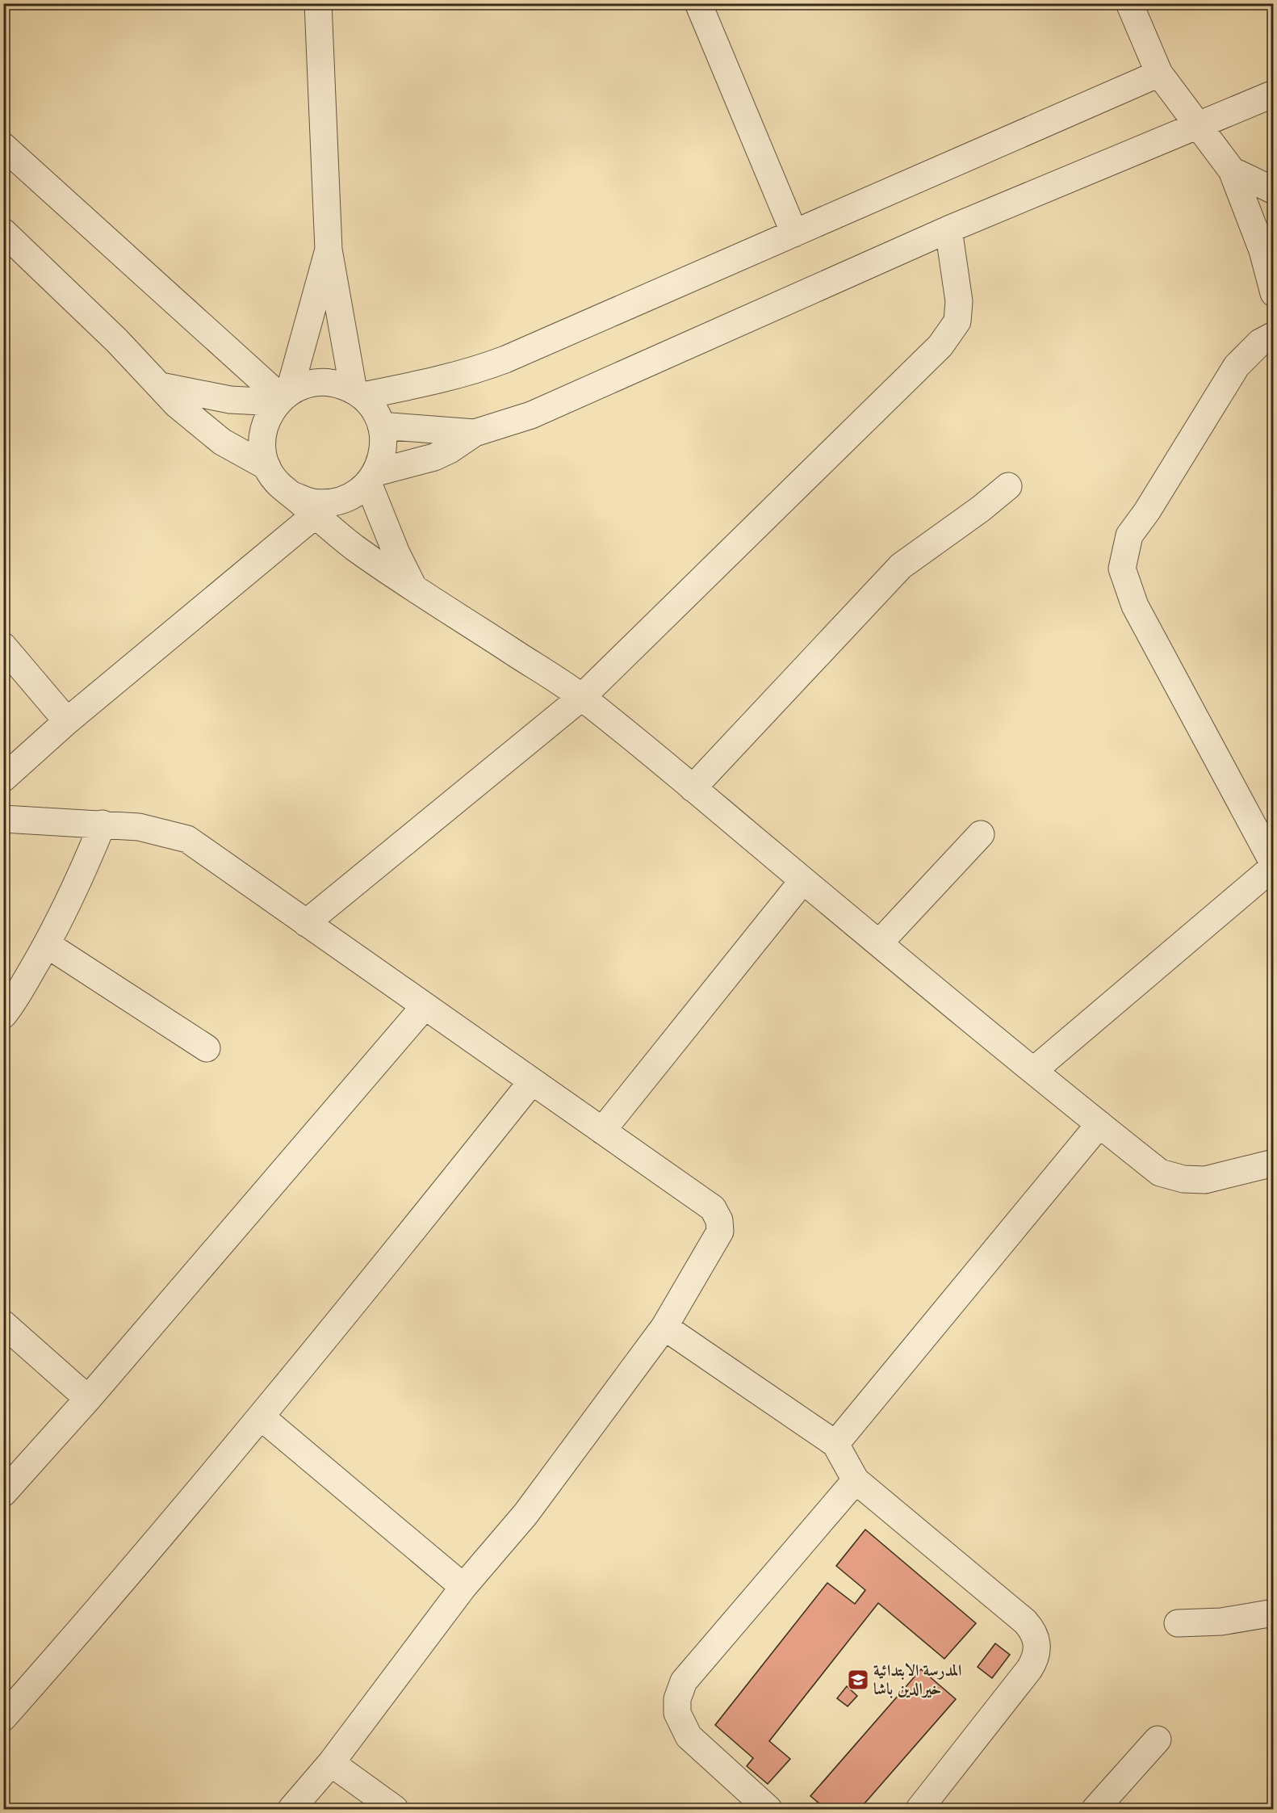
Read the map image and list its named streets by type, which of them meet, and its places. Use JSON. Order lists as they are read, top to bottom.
{
  "places": {
    "school or university": ["المدرسة الابتدائية خيرالدين باشا"]
  }
}
